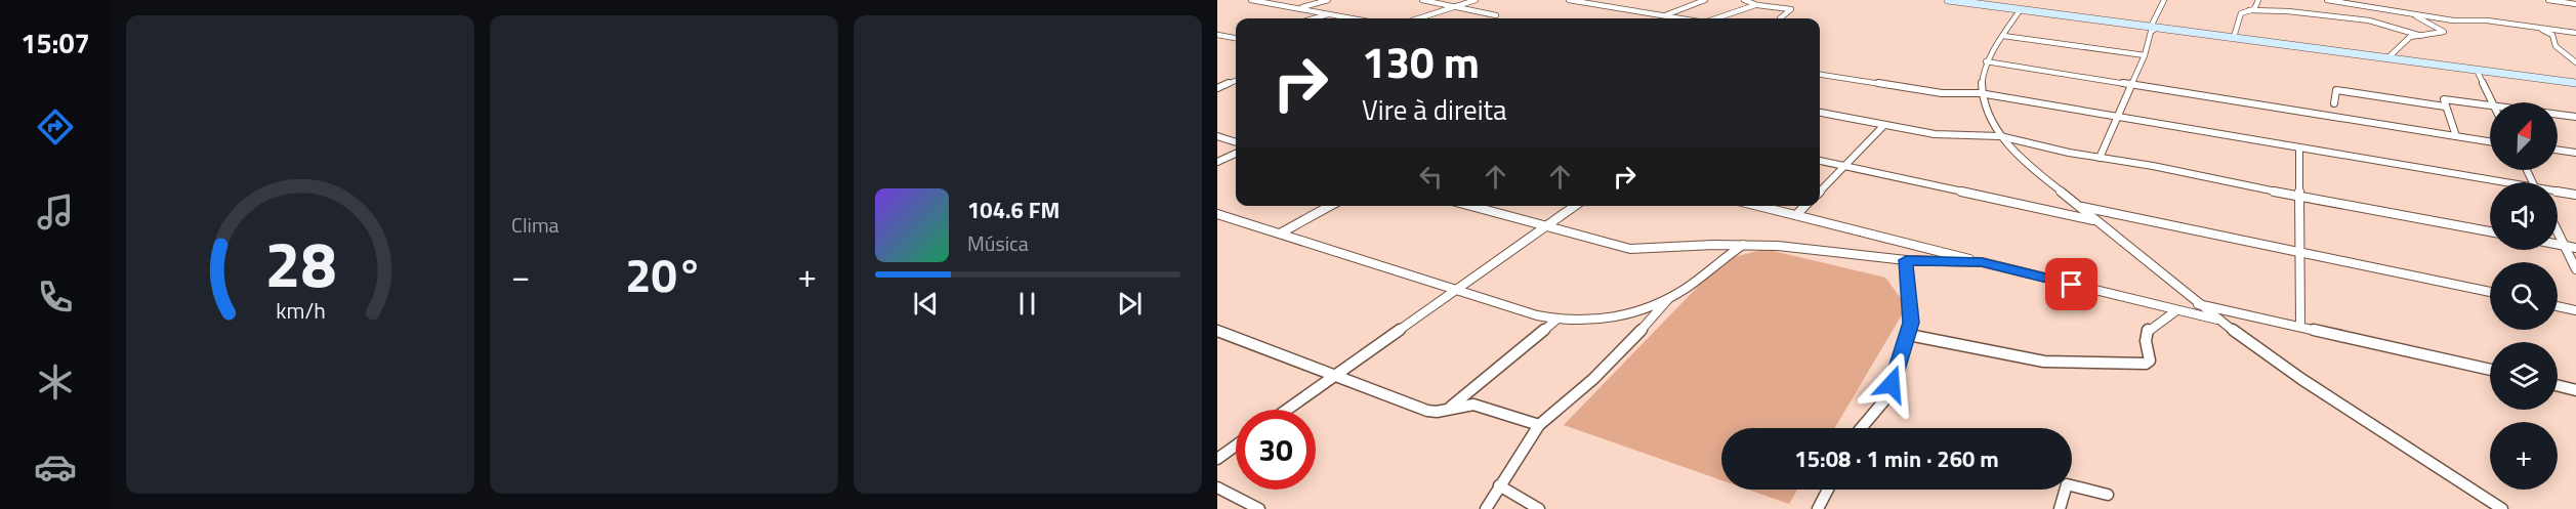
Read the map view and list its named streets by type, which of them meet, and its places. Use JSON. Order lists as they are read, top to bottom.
{
  "north": "top right",
  "page": {
    "tabs": "15:07",
    "tile": "Clima",
    "turn": ["130 m", "Vire à direita"],
    "map_buttons": "+",
    "song": ["104.6 FM", "Música"],
    "heat": ["−", "20°", "+"],
    "limit": "30",
    "trip": "15:08 · 1 min · 260 m",
    "gauge": ["28", "km/h"]
  }
}
